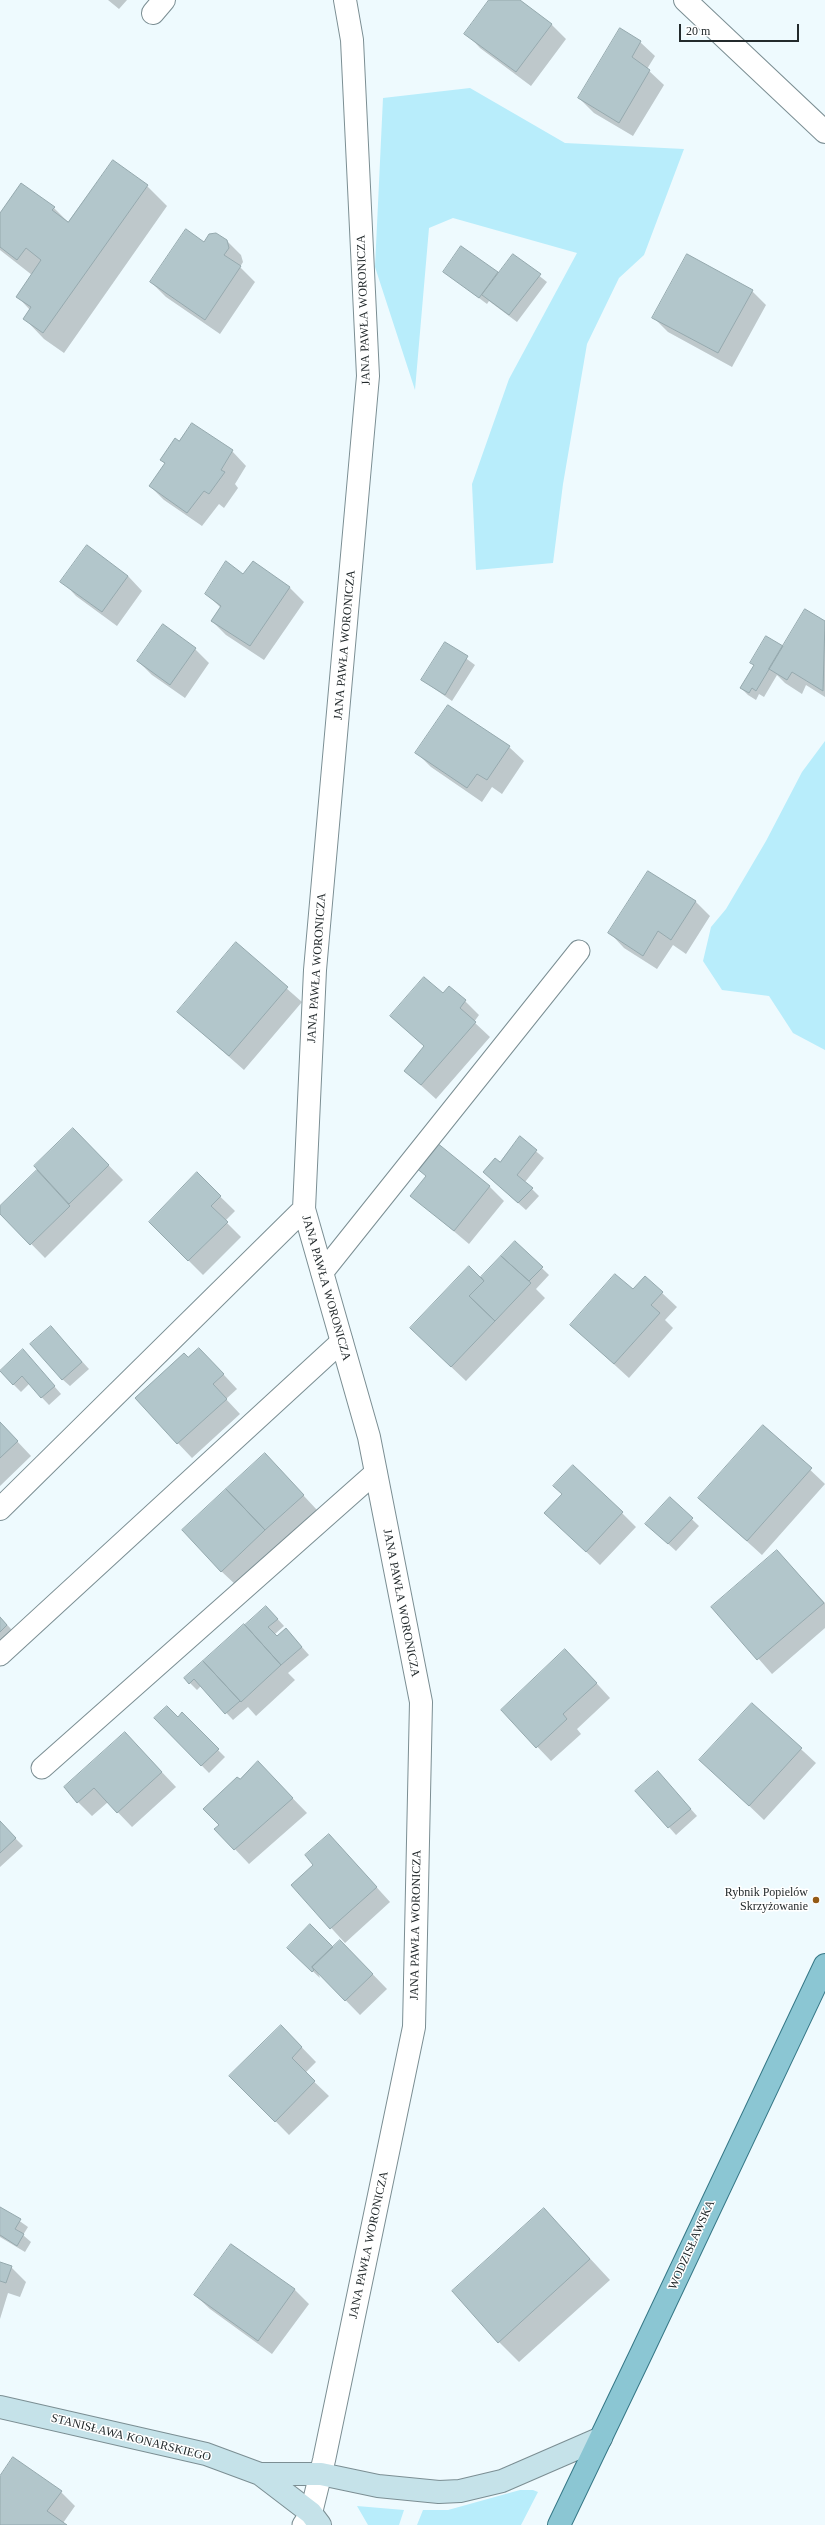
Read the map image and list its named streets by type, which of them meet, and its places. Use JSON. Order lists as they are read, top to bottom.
{
  "streets": {
    "main road": ["WODZISŁAWSKA"],
    "street": ["JANA PAWŁA WORONICZA", "STANISŁAWA KONARSKIEGO"]
  },
  "crossings": [
    ["JANA PAWŁA WORONICZA", "STANISŁAWA KONARSKIEGO"],
    ["WODZISŁAWSKA", "STANISŁAWA KONARSKIEGO"]
  ],
  "places": ["Rybnik Popielów Skrzyżowanie"],
  "scale_bar": "20 m"
}
